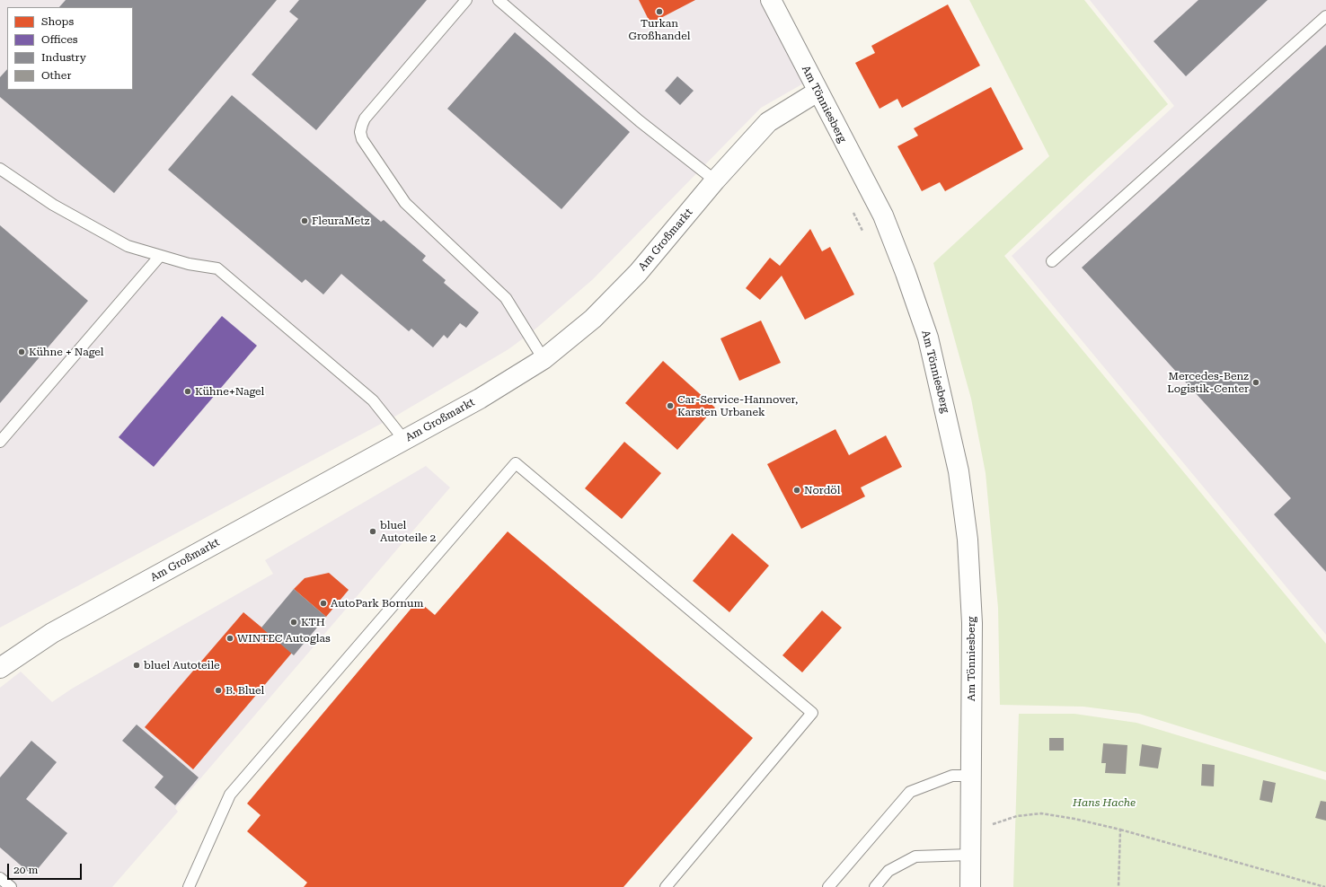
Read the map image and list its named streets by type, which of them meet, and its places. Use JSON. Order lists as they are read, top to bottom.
{
  "streets": {
    "street": ["Am Tönniesberg", "Am Großmarkt"]
  },
  "crossings": [
    ["Am Tönniesberg", "Am Großmarkt"]
  ],
  "parks": ["Hans Hache"],
  "places": [
    "Turkan Großhandel",
    "FleuraMetz",
    "Kühne + Nagel",
    "Mercedes-Benz Logistik-Center",
    "Kühne+Nagel",
    "Car-Service-Hannover, Karsten Urbanek",
    "Nordöl",
    "bluel Autoteile 2",
    "AutoPark Bornum",
    "KTH",
    "WINTEC Autoglas",
    "bluel Autoteile",
    "B. Bluel"
  ],
  "legend": [
    "Shops",
    "Offices",
    "Industry",
    "Other"
  ],
  "scale_bar": "20 m"
}
